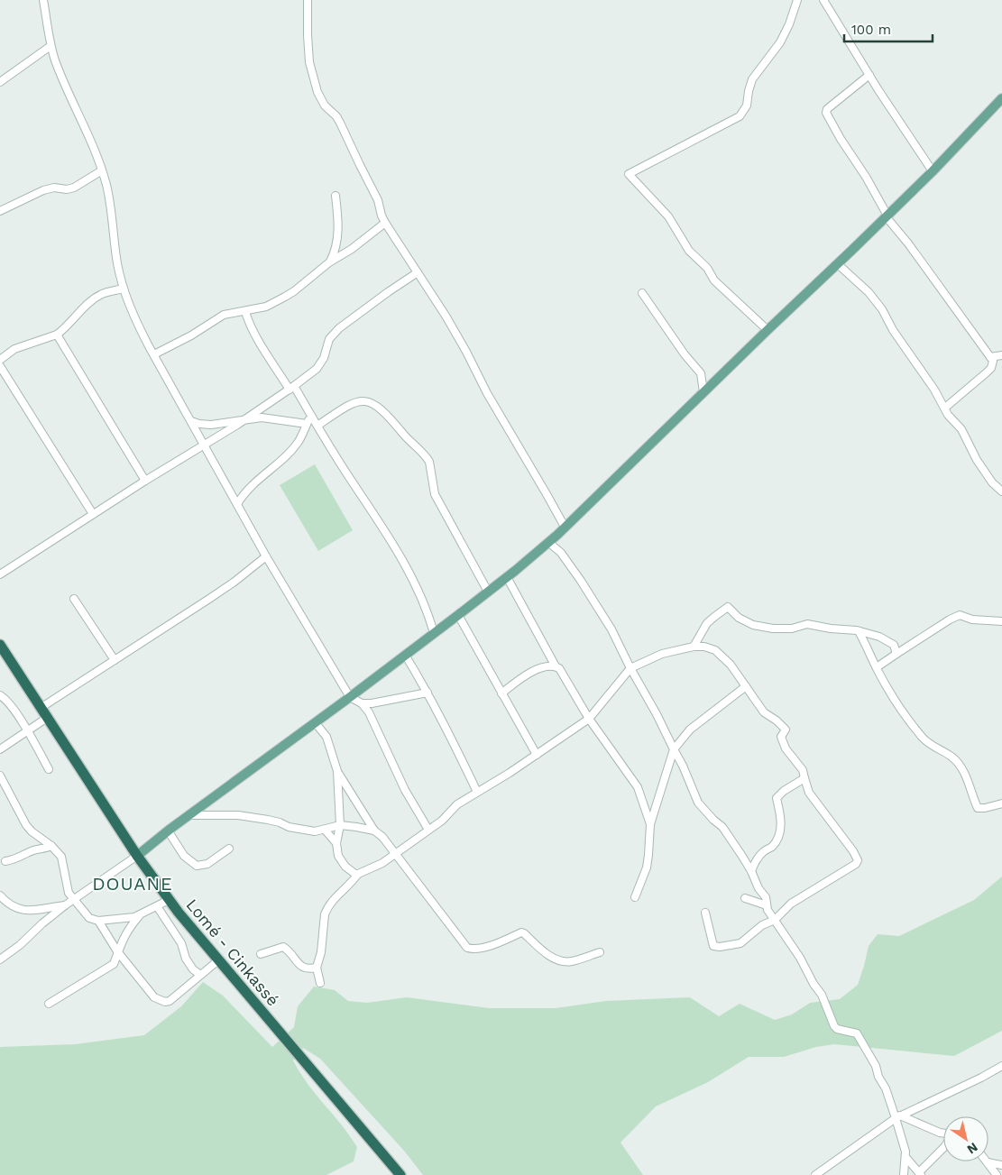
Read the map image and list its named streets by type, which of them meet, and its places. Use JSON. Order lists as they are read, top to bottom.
{
  "streets": {
    "highway": ["Lomé - Cinkassé"]
  },
  "districts": ["DOUANE"],
  "scale_bar": "100 m",
  "north": "bottom right"
}
